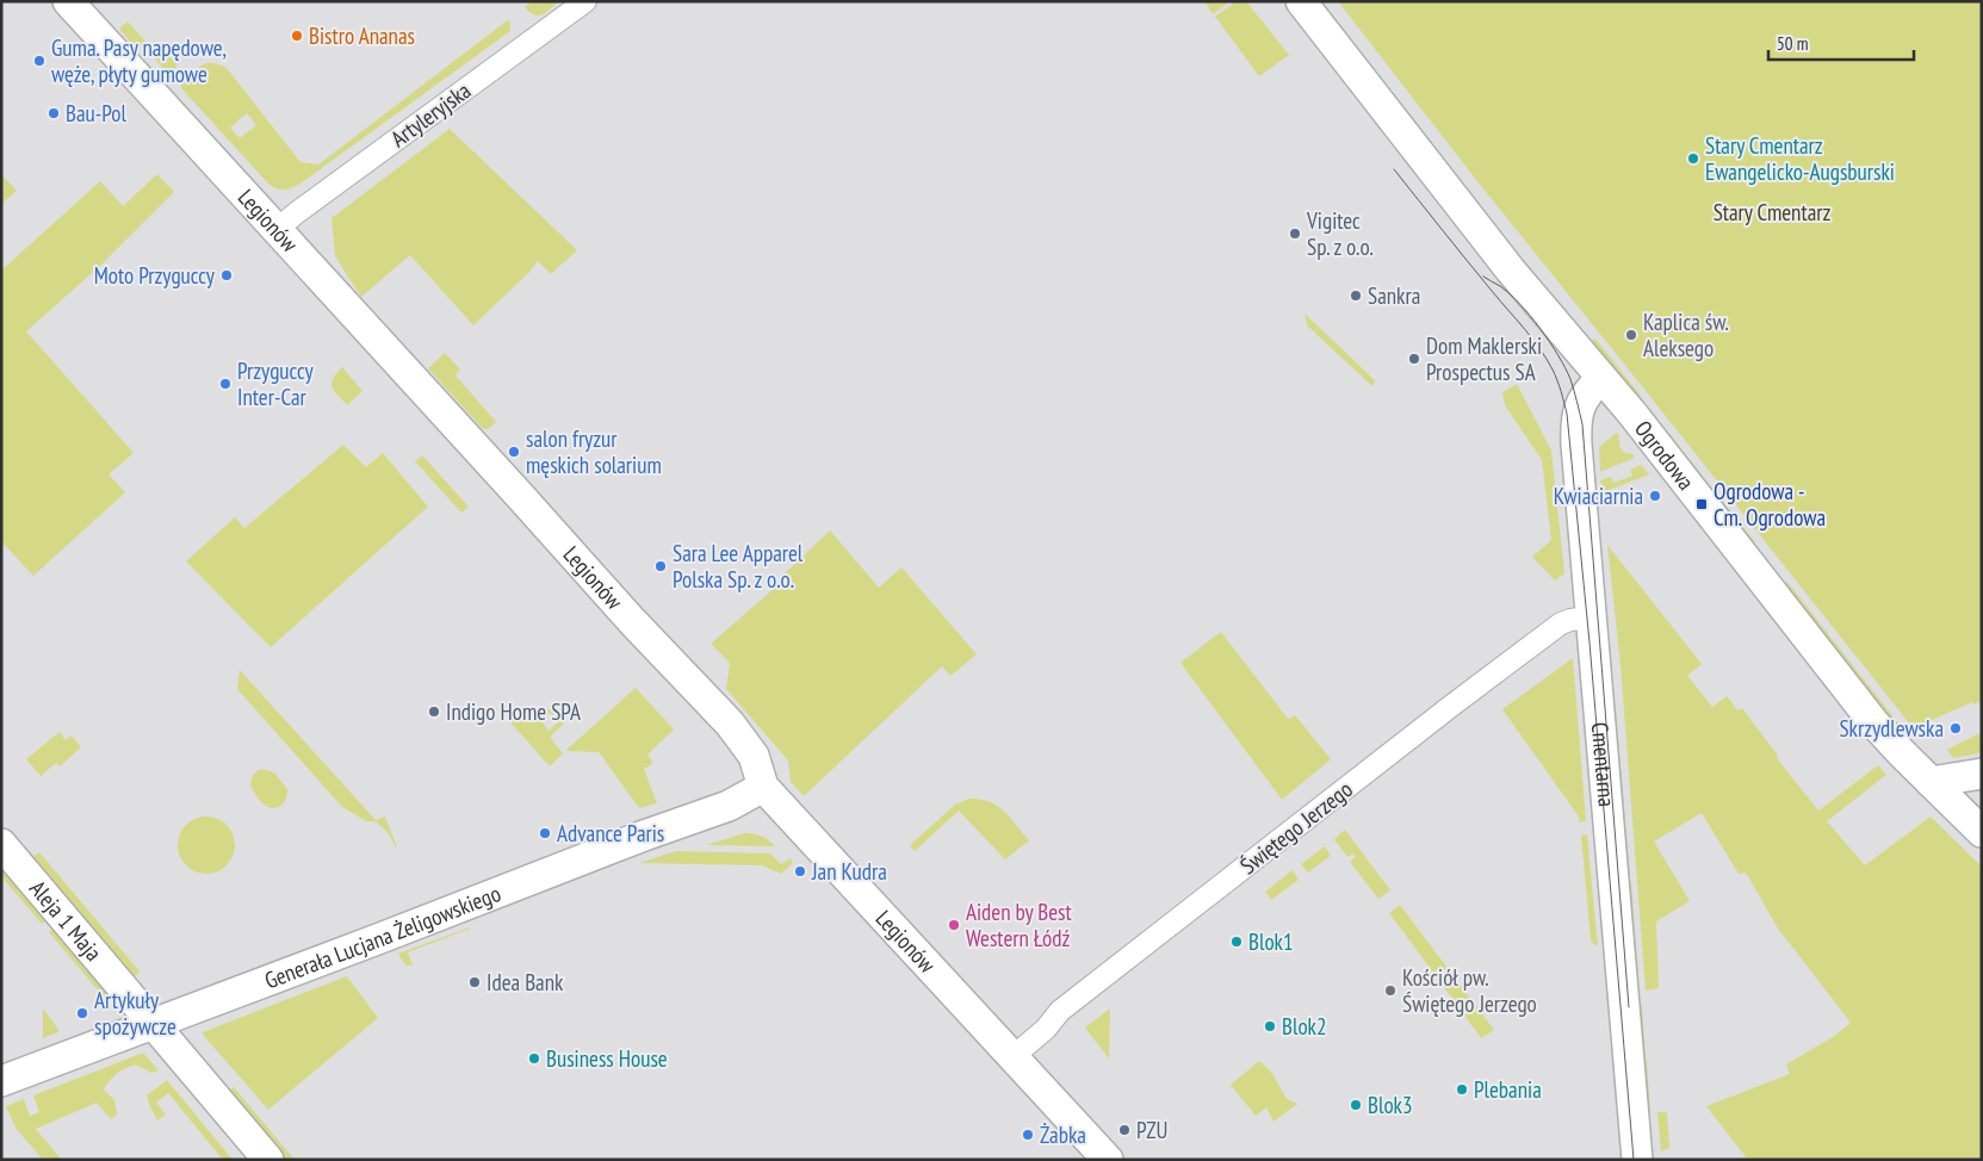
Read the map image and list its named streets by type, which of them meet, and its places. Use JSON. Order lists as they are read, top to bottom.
{
  "streets": {
    "street": [
      "Artyleryjska",
      "Legionów",
      "Ogrodowa",
      "Cmentarna",
      "Świętego Jerzego",
      "Aleja 1 Maja",
      "Generała Lucjana Żeligowskiego"
    ]
  },
  "crossings": [
    ["Artyleryjska", "Legionów"],
    ["Legionów", "Świętego Jerzego"],
    ["Legionów", "Generała Lucjana Żeligowskiego"],
    ["Ogrodowa", "Cmentarna"],
    ["Cmentarna", "Świętego Jerzego"],
    ["Aleja 1 Maja", "Generała Lucjana Żeligowskiego"]
  ],
  "parks": ["Stary Cmentarz"],
  "places": {
    "other": [
      "Bistro Ananas",
      "Guma. Pasy napędowe, węże, płyty gumowe",
      "Bau-Pol",
      "Stary Cmentarz Ewangelicko-Augsburski",
      "Vigitec Sp. z o.o.",
      "Moto Przyguccy",
      "Sankra",
      "Kaplica św. Aleksego",
      "Dom Maklerski Prospectus SA",
      "Przyguccy Inter-Car",
      "salon fryzur męskich solarium",
      "Kwiaciarnia",
      "Sara Lee Apparel Polska Sp. z o.o.",
      "Indigo Home SPA",
      "Skrzydlewska",
      "Advance Paris",
      "Jan Kudra",
      "Aiden by Best Western Łódź",
      "Blok1",
      "Idea Bank",
      "Kościół pw. Świętego Jerzego",
      "Artykuły spożywcze",
      "Blok2",
      "Business House",
      "Plebania",
      "Blok3",
      "PZU",
      "Żabka"
    ],
    "transit": ["Ogrodowa - Cm. Ogrodowa"]
  },
  "scale_bar": "50 m"
}
